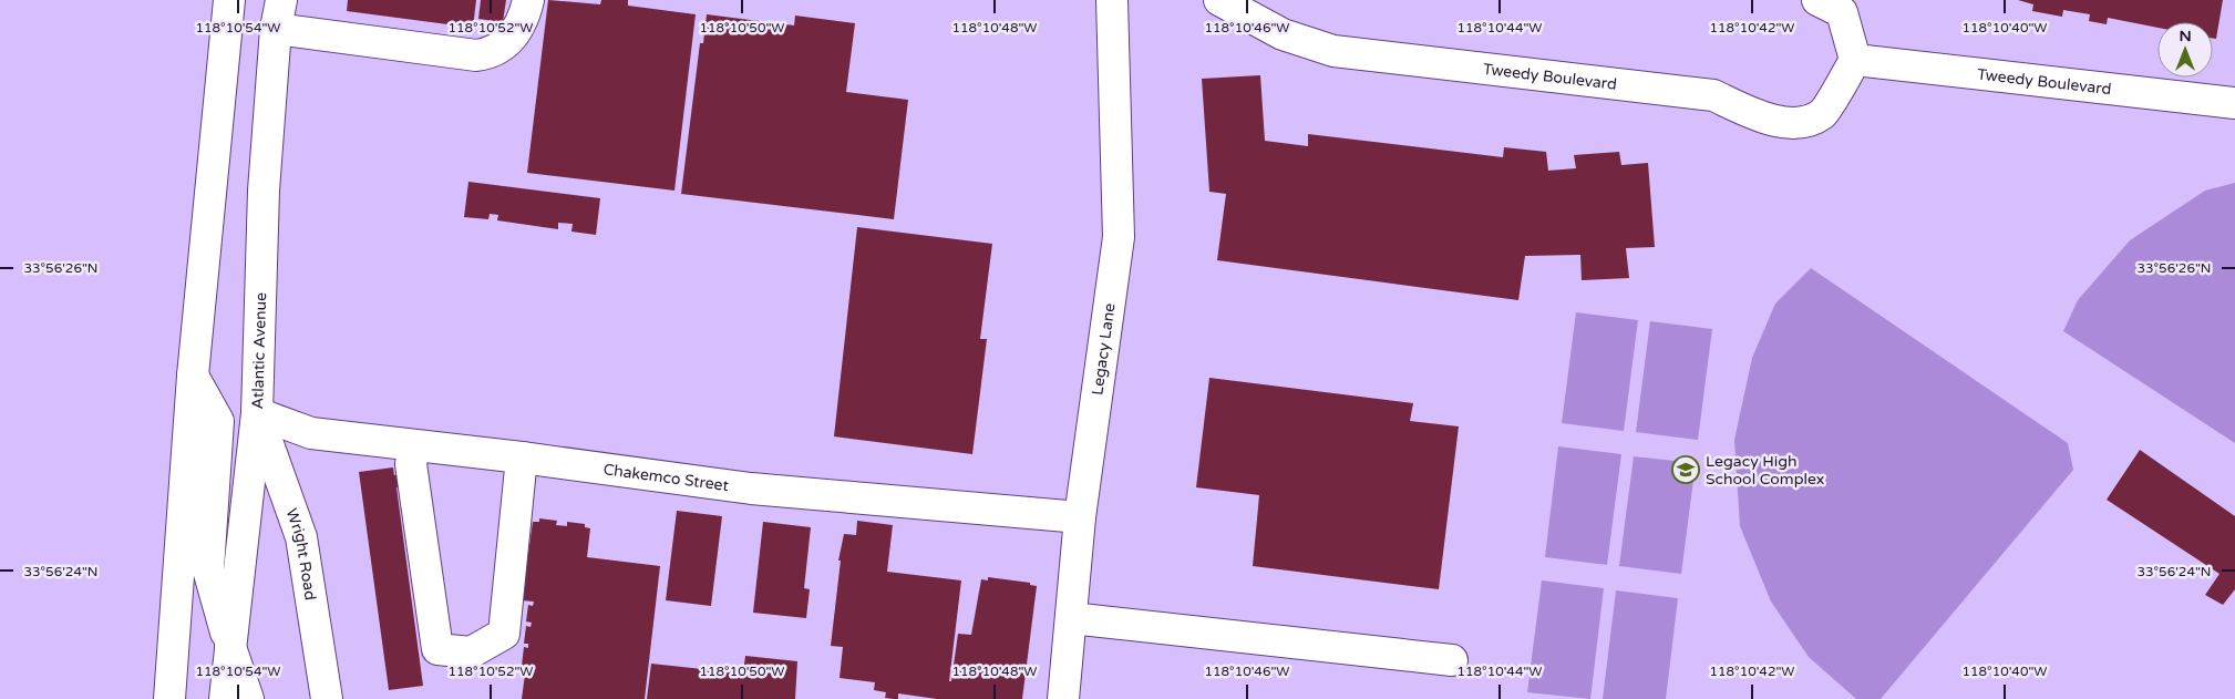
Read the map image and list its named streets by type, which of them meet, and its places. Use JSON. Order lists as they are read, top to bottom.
{
  "streets": {
    "street": [
      "Tweedy Boulevard",
      "Atlantic Avenue",
      "Legacy Lane",
      "Chakemco Street",
      "Wright Road"
    ]
  },
  "crossings": [
    ["Atlantic Avenue", "Chakemco Street"],
    ["Atlantic Avenue", "Wright Road"],
    ["Legacy Lane", "Chakemco Street"],
    ["Chakemco Street", "Wright Road"]
  ],
  "places": {
    "school or university": ["Legacy High School Complex"]
  },
  "north": "top",
  "coordinates": [
    "118°10'54\"W",
    "118°10'52\"W",
    "118°10'50\"W",
    "118°10'48\"W",
    "118°10'46\"W",
    "118°10'44\"W",
    "118°10'42\"W",
    "118°10'40\"W",
    "33°56'26\"N",
    "33°56'24\"N"
  ]
}
